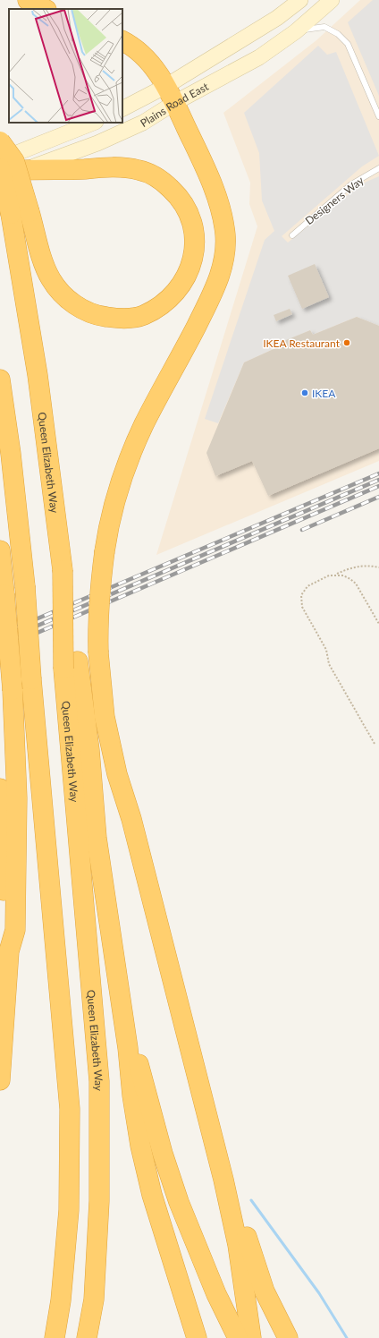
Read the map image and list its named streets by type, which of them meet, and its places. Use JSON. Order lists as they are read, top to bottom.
{
  "streets": {
    "highway": ["Queen Elizabeth Way"],
    "main road": ["Plains Road East"],
    "lane": ["Designers Way"]
  },
  "places": ["IKEA Restaurant", "IKEA"]
}
